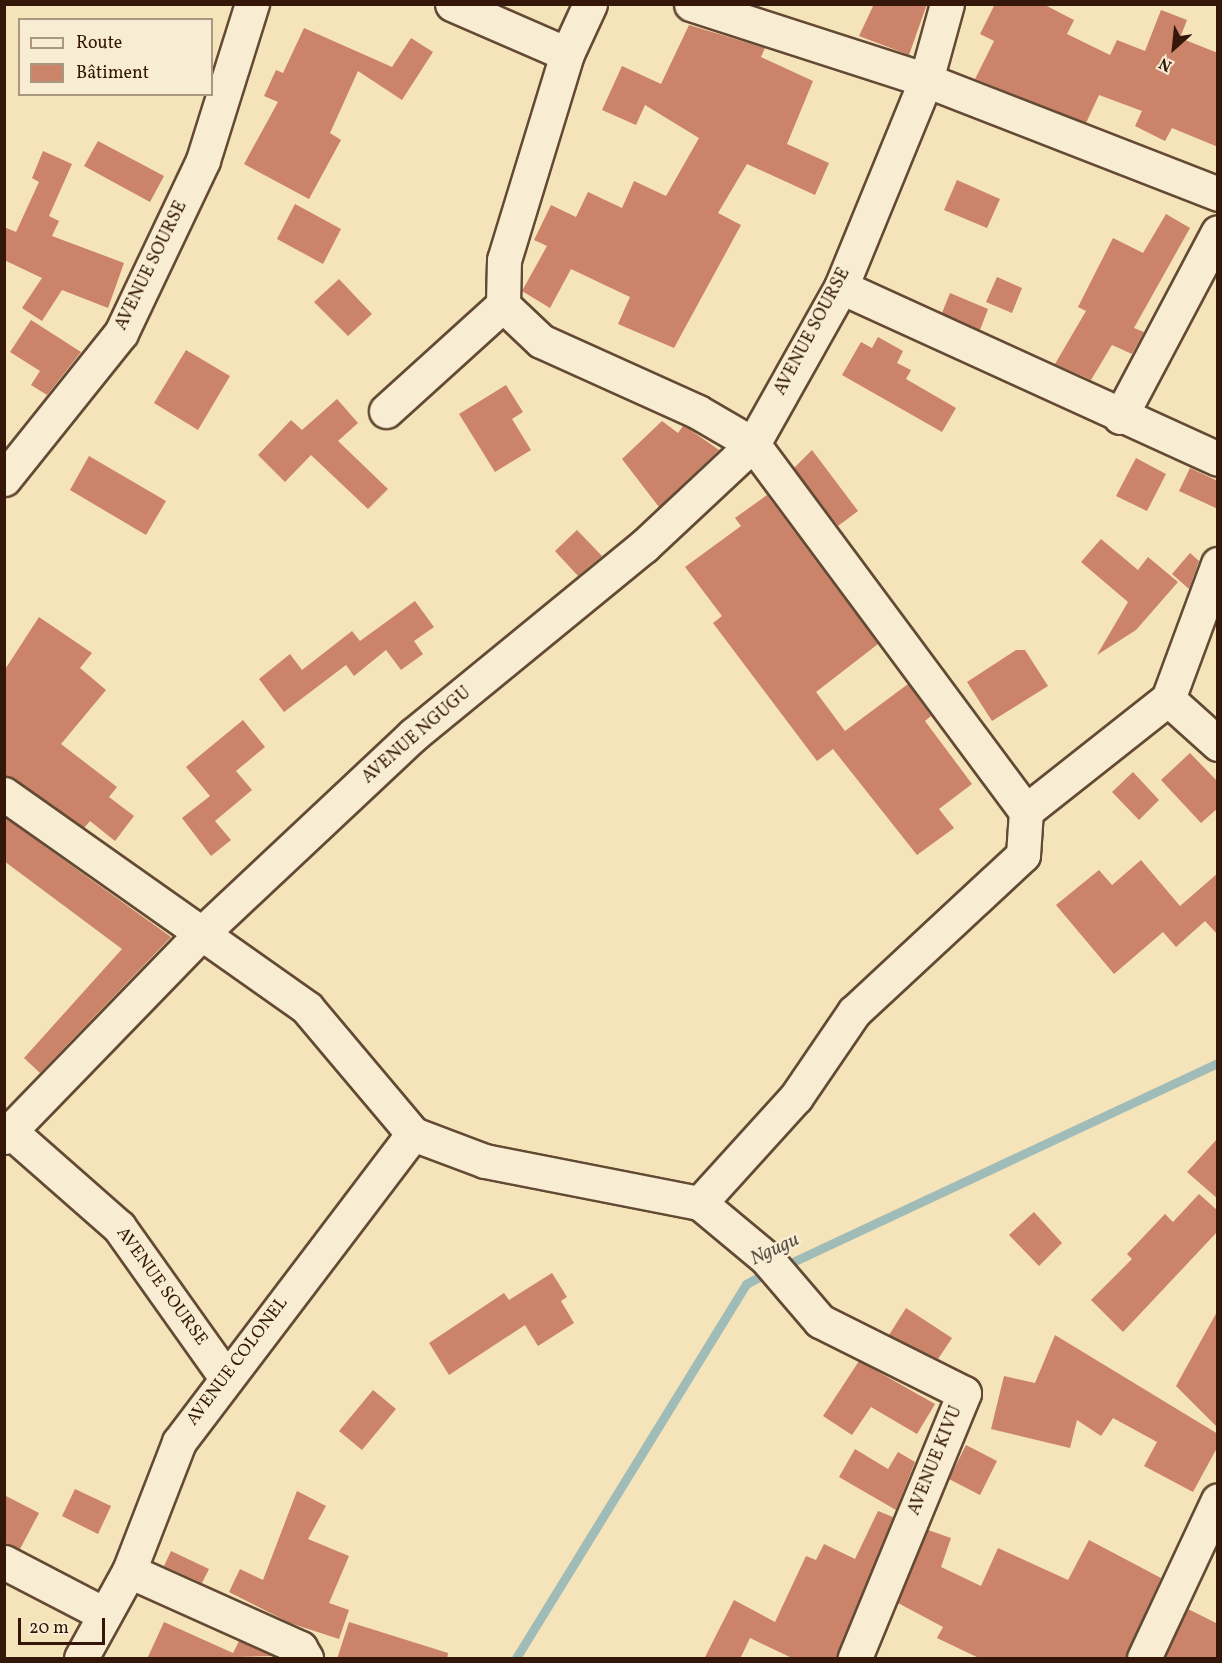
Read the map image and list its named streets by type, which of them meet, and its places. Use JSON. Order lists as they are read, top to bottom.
{
  "streets": {
    "street": [
      "AVENUE SOURSE",
      "AVENUE NGUGU",
      "AVENUE COLONEL",
      "AVENUE KIVU"
    ]
  },
  "crossings": [
    ["AVENUE SOURSE", "AVENUE NGUGU"],
    ["AVENUE SOURSE", "AVENUE COLONEL"]
  ],
  "water": ["Ngugu"],
  "legend": ["Route", "Bâtiment"],
  "scale_bar": "20 m",
  "north": "bottom left"
}
